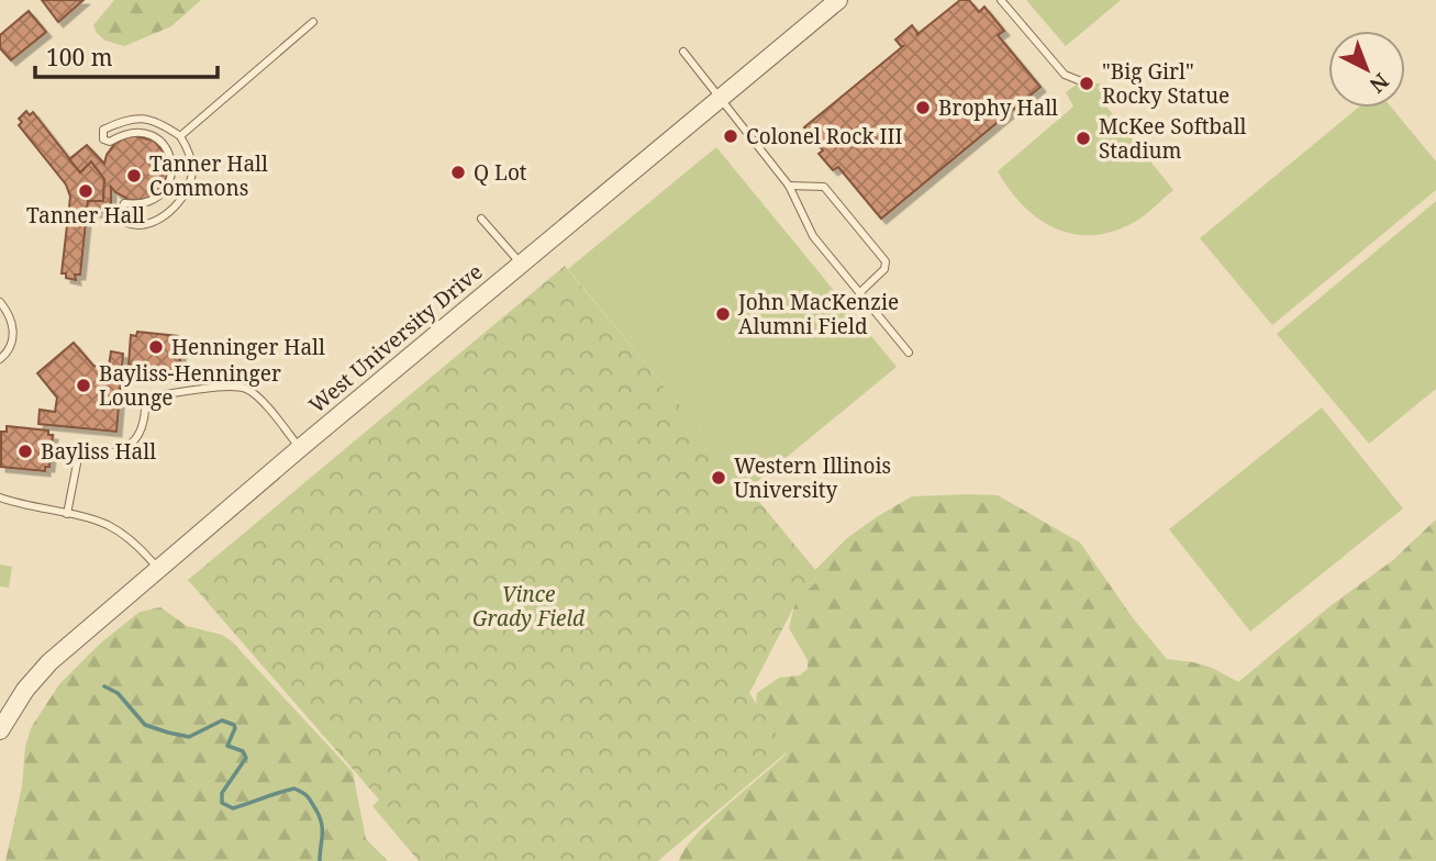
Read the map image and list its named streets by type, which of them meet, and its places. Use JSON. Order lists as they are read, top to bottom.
{
  "streets": {
    "street": ["West University Drive"]
  },
  "parks": ["Vince Grady Field"],
  "places": [
    "\"Big Girl\" Rocky Statue",
    "Brophy Hall",
    "Colonel Rock III",
    "McKee Softball Stadium",
    "Q Lot",
    "Tanner Hall Commons",
    "Tanner Hall",
    "John MacKenzie Alumni Field",
    "Henninger Hall",
    "Bayliss-Henninger Lounge",
    "Bayliss Hall",
    "Western Illinois University"
  ],
  "scale_bar": "100 m",
  "north": "bottom right"
}
